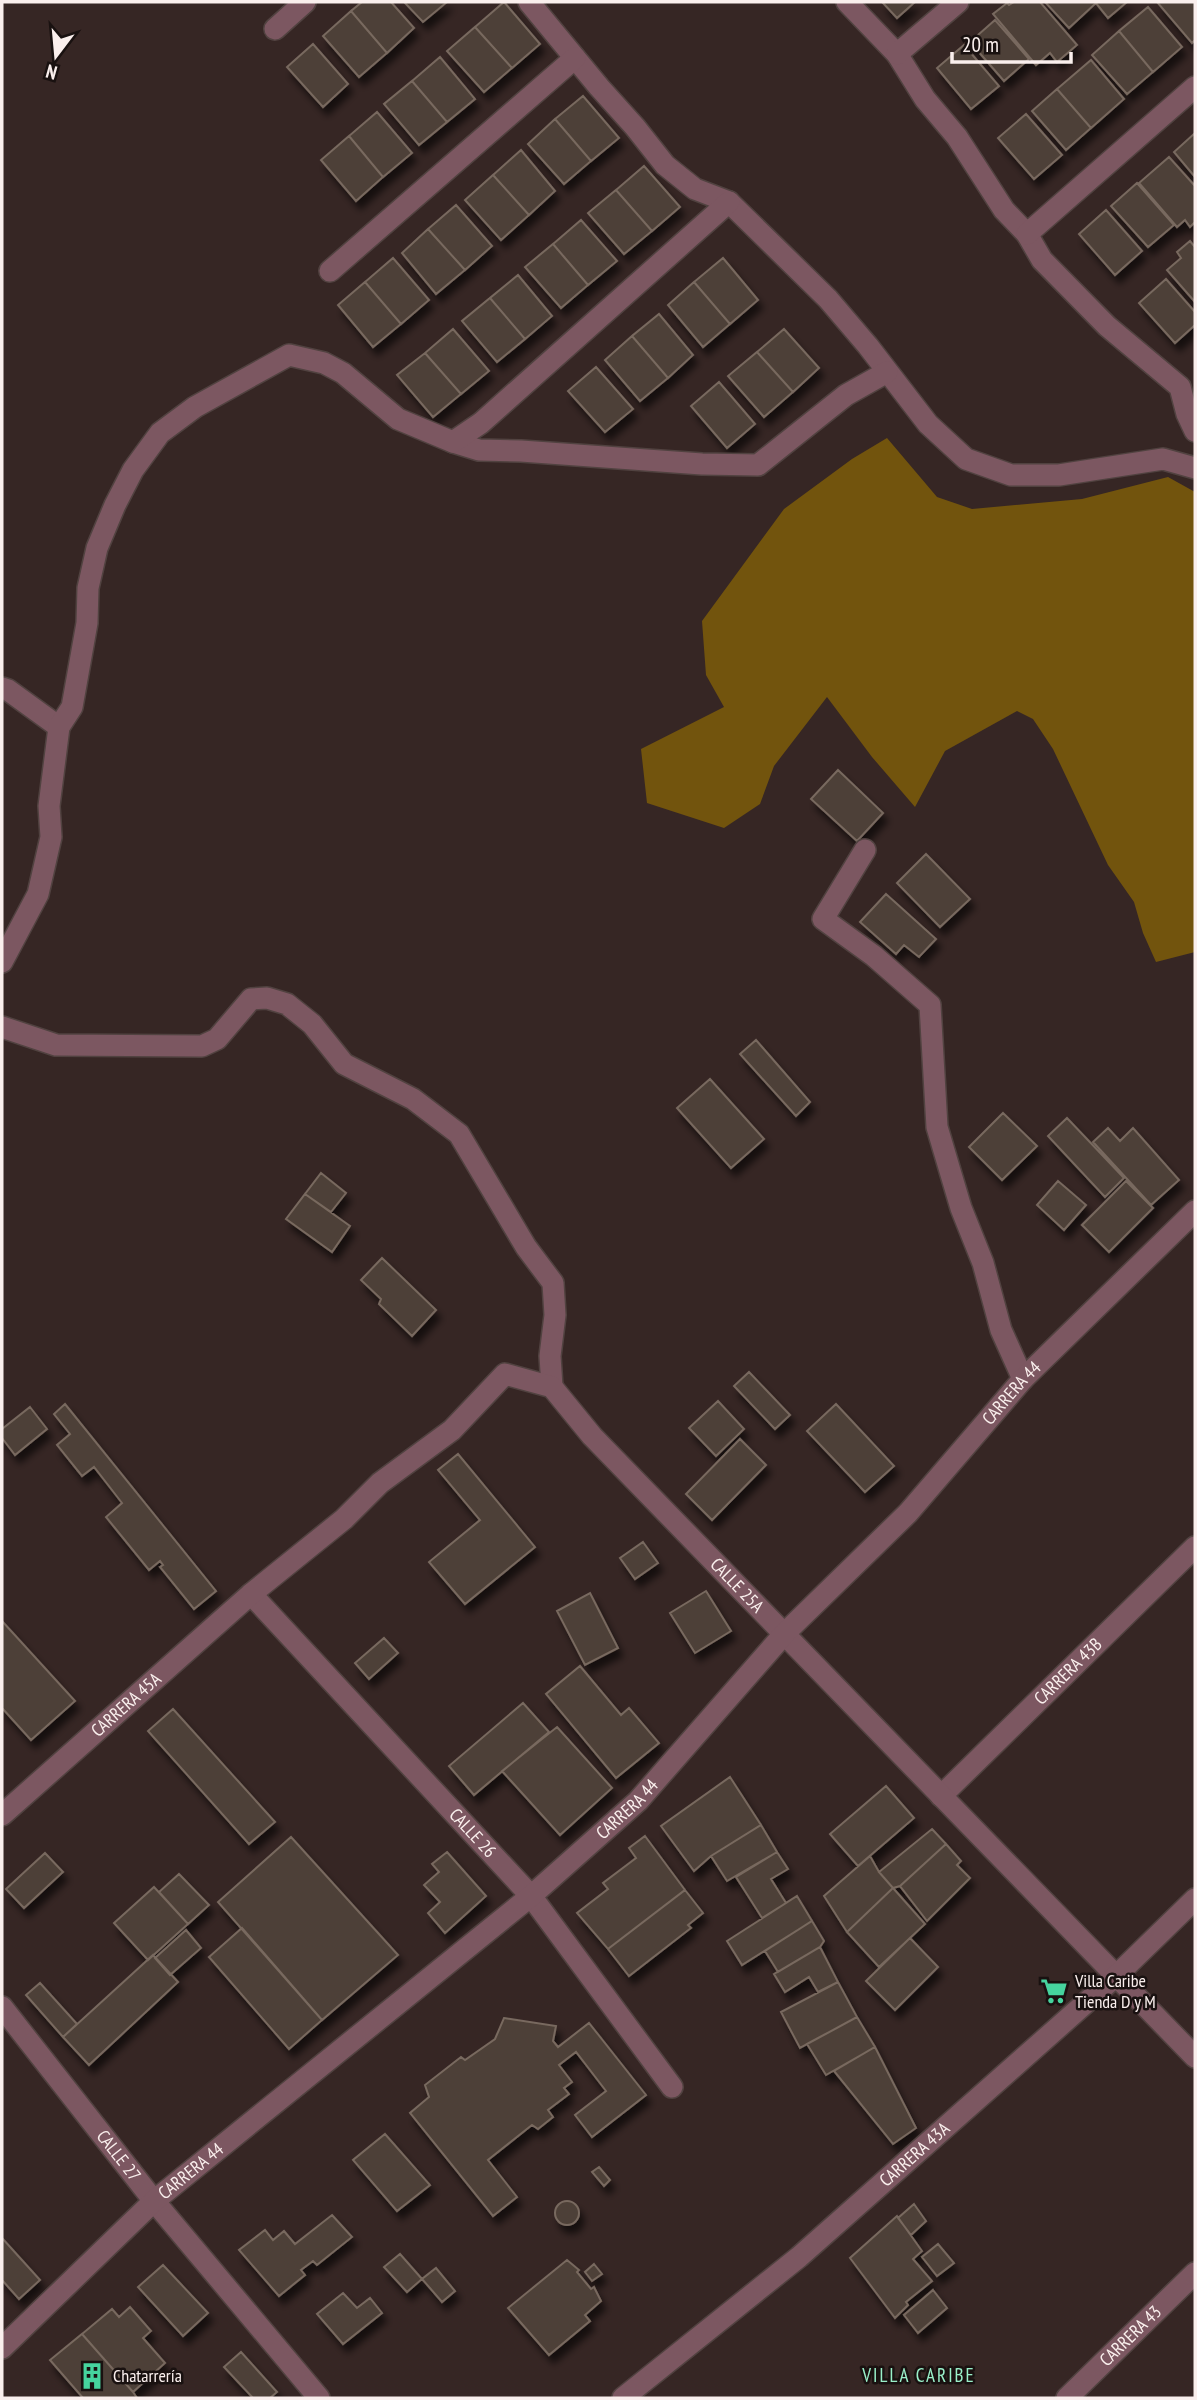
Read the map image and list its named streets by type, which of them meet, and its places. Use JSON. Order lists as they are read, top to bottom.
{
  "streets": {
    "street": [
      "CARRERA 44",
      "CALLE 25A",
      "CARRERA 43B",
      "CARRERA 45A",
      "CALLE 26",
      "CALLE 27",
      "CARRERA 43A",
      "CARRERA 43"
    ]
  },
  "crossings": [
    ["CARRERA 44", "CALLE 25A"],
    ["CARRERA 44", "CALLE 26"],
    ["CARRERA 44", "CALLE 27"],
    ["CALLE 25A", "CARRERA 43B"],
    ["CALLE 25A", "CARRERA 43A"],
    ["CARRERA 45A", "CALLE 26"]
  ],
  "districts": ["VILLA CARIBE"],
  "places": {
    "supermarket": ["Villa Caribe Tienda D y M"],
    "building": ["Chatarrería"]
  },
  "scale_bar": "20 m",
  "north": "bottom"
}
